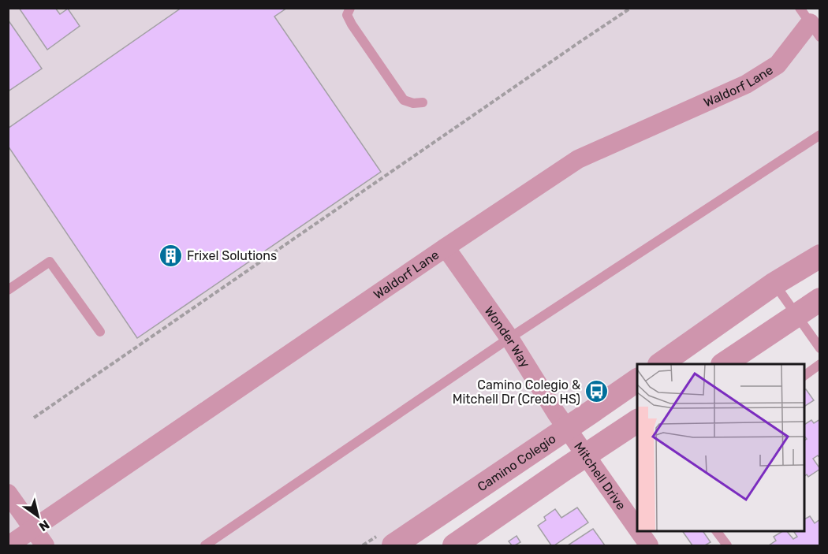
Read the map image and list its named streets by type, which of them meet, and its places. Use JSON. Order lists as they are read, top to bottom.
{
  "streets": {
    "street": [
      "Waldorf Lane",
      "Wonder Way",
      "Camino Colegio",
      "Mitchell Drive"
    ]
  },
  "crossings": [
    ["Waldorf Lane", "Wonder Way"],
    ["Wonder Way", "Camino Colegio"],
    ["Wonder Way", "Mitchell Drive"],
    ["Camino Colegio", "Mitchell Drive"]
  ],
  "places": {
    "building": ["Frixel Solutions"],
    "bus stop": ["Camino Colegio & Mitchell Dr (Credo HS)"]
  },
  "north": "bottom right"
}
